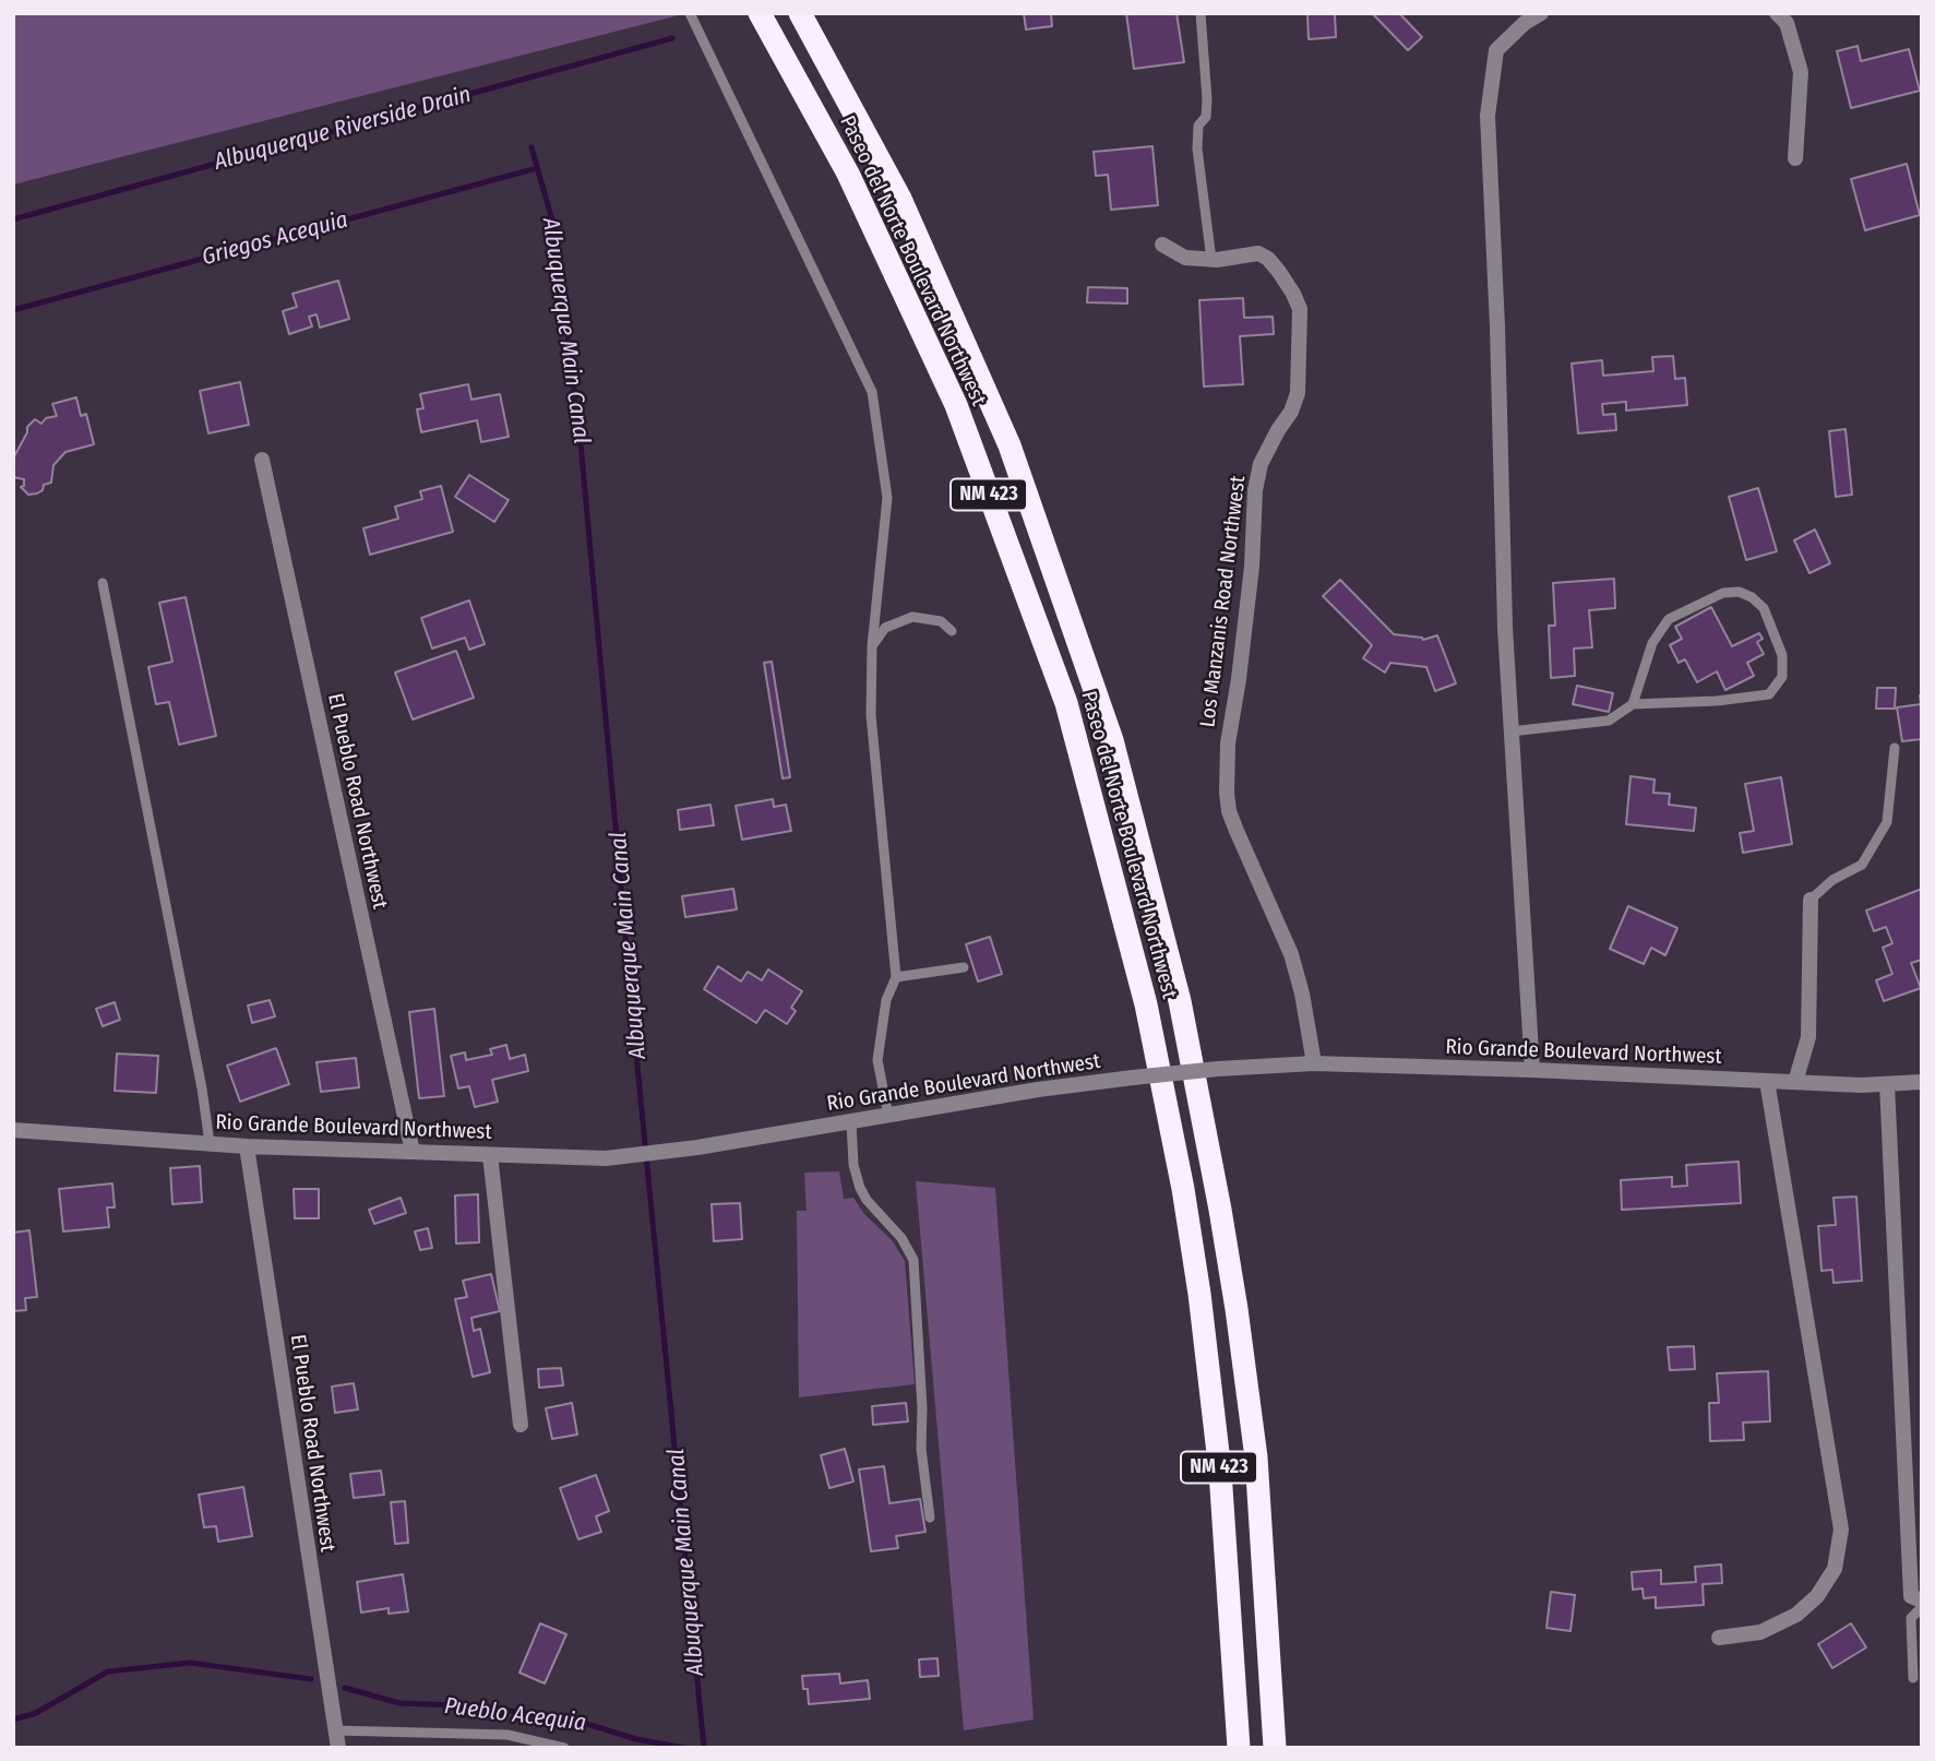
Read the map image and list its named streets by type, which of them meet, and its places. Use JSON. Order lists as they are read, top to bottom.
{
  "streets": {
    "highway": ["Paseo del Norte Boulevard Northwest", "NM 423"],
    "street": ["Los Manzanis Road Northwest", "El Pueblo Road Northwest", "Rio Grande Boulevard Northwest"]
  },
  "crossings": [
    ["Los Manzanis Road Northwest", "Rio Grande Boulevard Northwest"],
    ["El Pueblo Road Northwest", "Rio Grande Boulevard Northwest"]
  ],
  "water": [
    "Albuquerque Riverside Drain",
    "Griegos Acequia",
    "Albuquerque Main Canal",
    "Pueblo Acequia"
  ]
}
